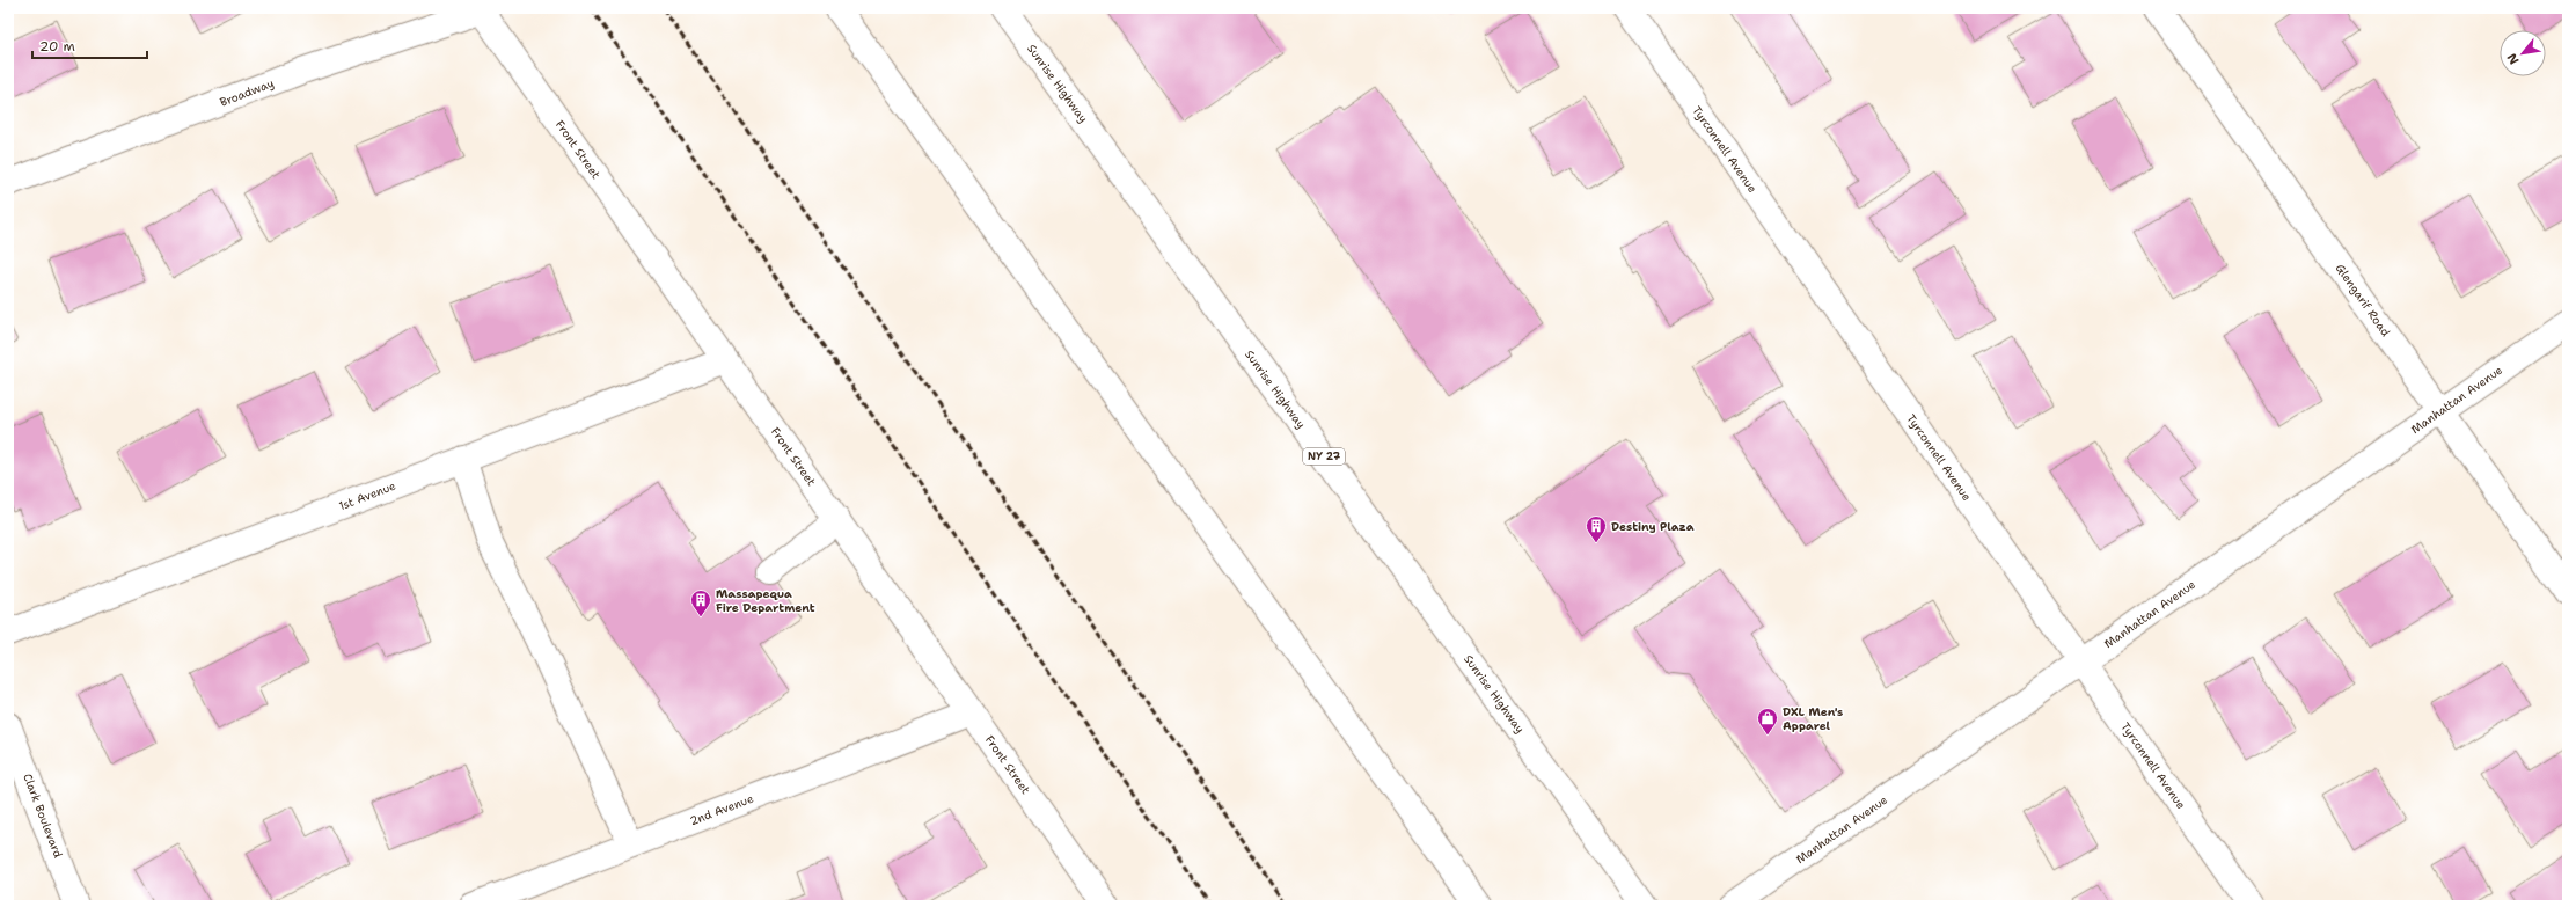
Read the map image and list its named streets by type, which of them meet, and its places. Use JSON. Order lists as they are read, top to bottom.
{
  "streets": {
    "main road": [
      "Sunrise Highway",
      "Broadway",
      "Front Street",
      "Tyrconnell Avenue",
      "Glengarif Road",
      "Manhattan Avenue",
      "NY 27",
      "1st Avenue",
      "2nd Avenue",
      "Clark Boulevard"
    ]
  },
  "crossings": [
    ["Broadway", "Front Street"],
    ["Front Street", "1st Avenue"],
    ["Front Street", "2nd Avenue"],
    ["Tyrconnell Avenue", "Manhattan Avenue"],
    ["Glengarif Road", "Manhattan Avenue"]
  ],
  "places": {
    "building": ["Destiny Plaza", "Massapequa Fire Department"],
    "shop": ["DXL Men's Apparel"]
  },
  "scale_bar": "20 m",
  "north": "bottom left"
}
